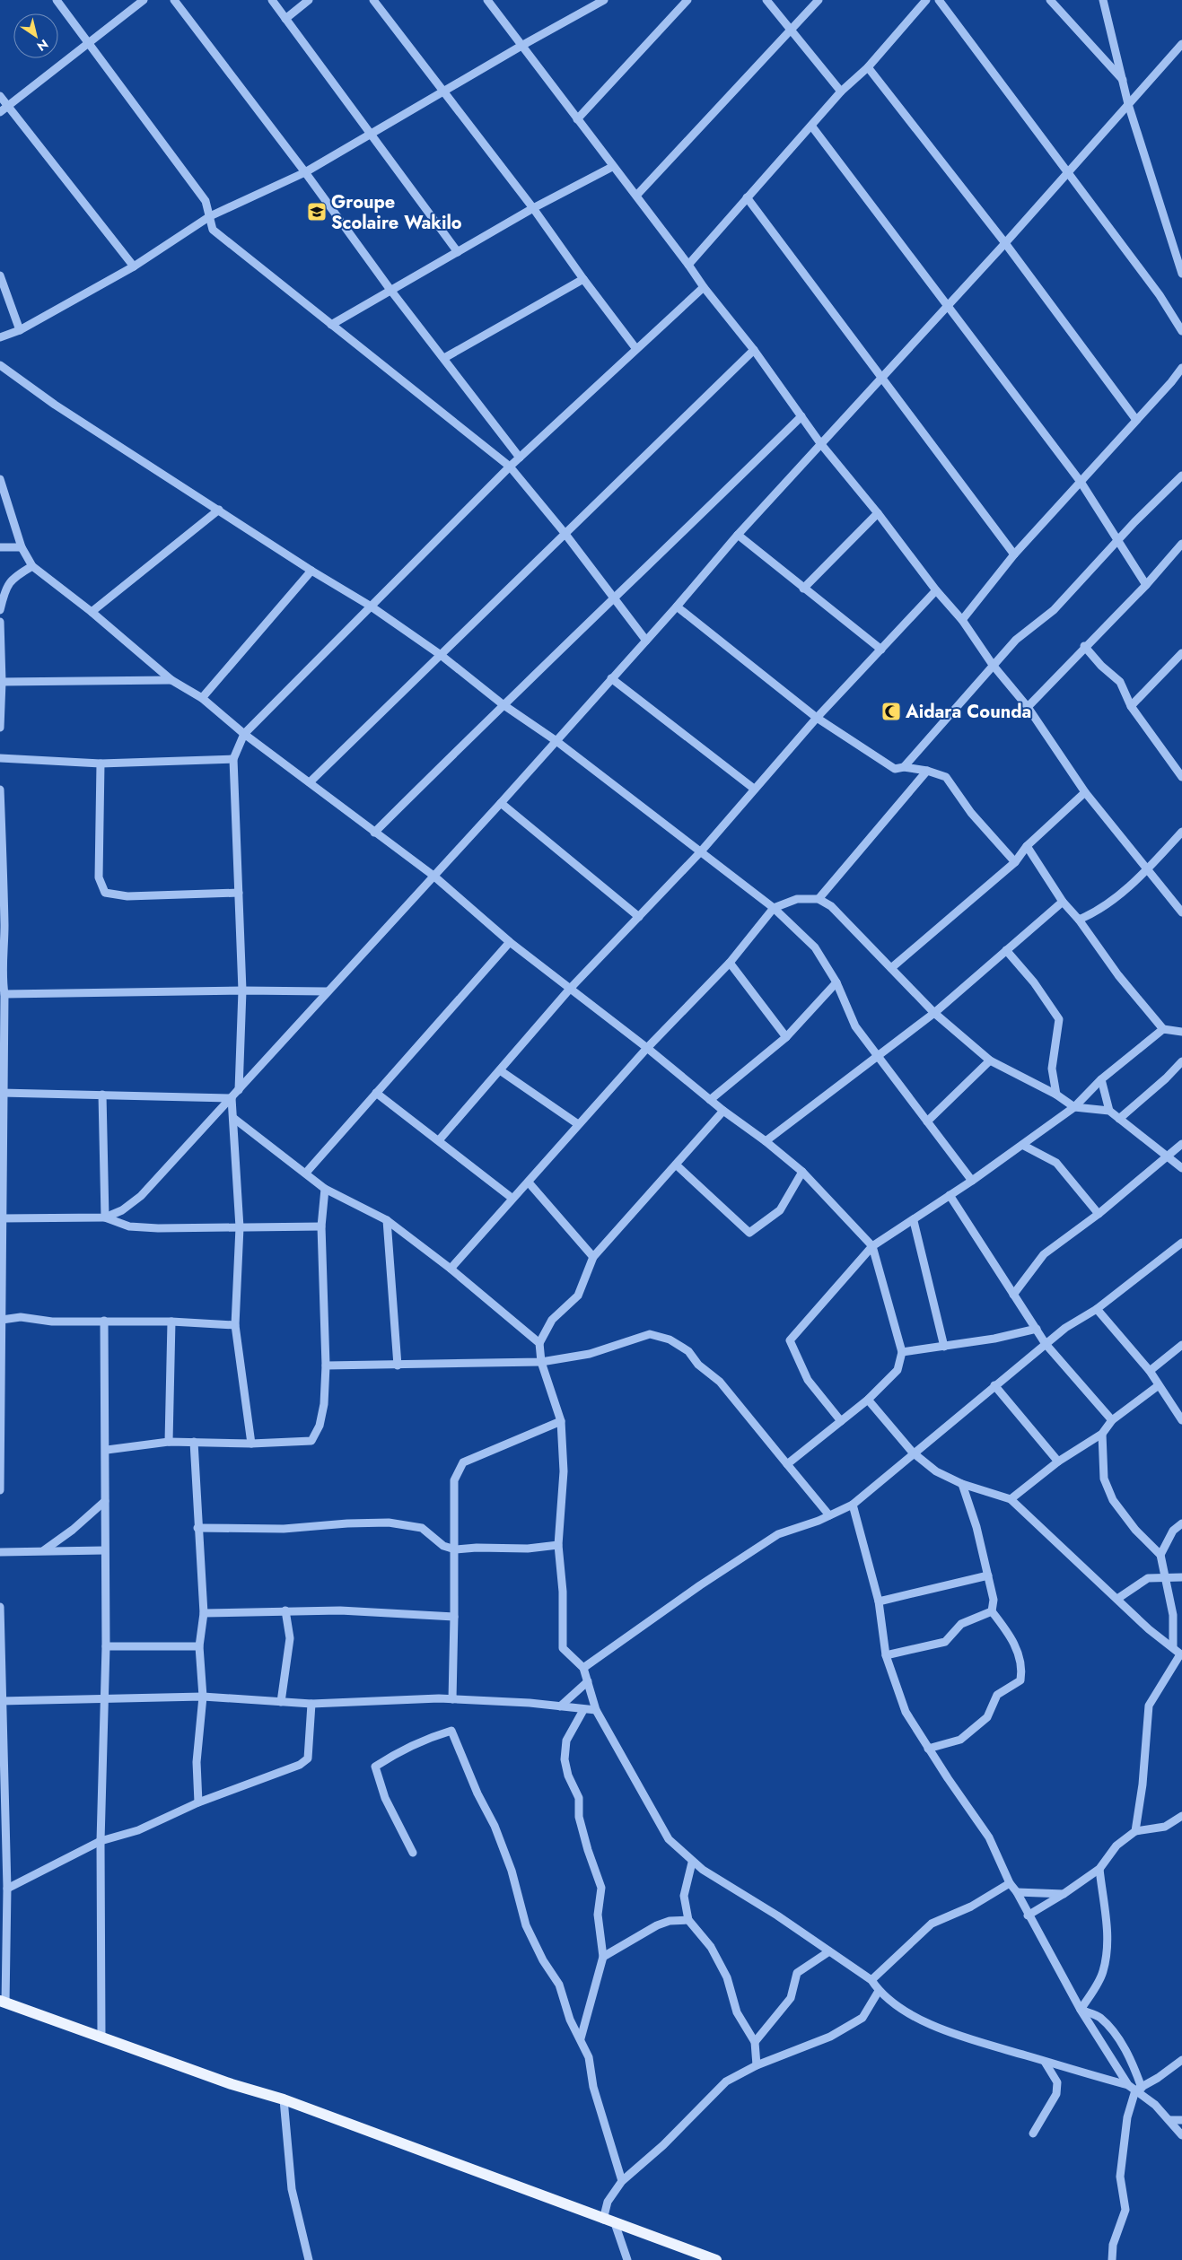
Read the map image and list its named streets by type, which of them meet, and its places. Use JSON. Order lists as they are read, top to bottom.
{
  "places": {
    "school or university": ["Groupe Scolaire Wakilo"],
    "mosque": ["Aidara Counda"]
  },
  "north": "bottom right"
}
